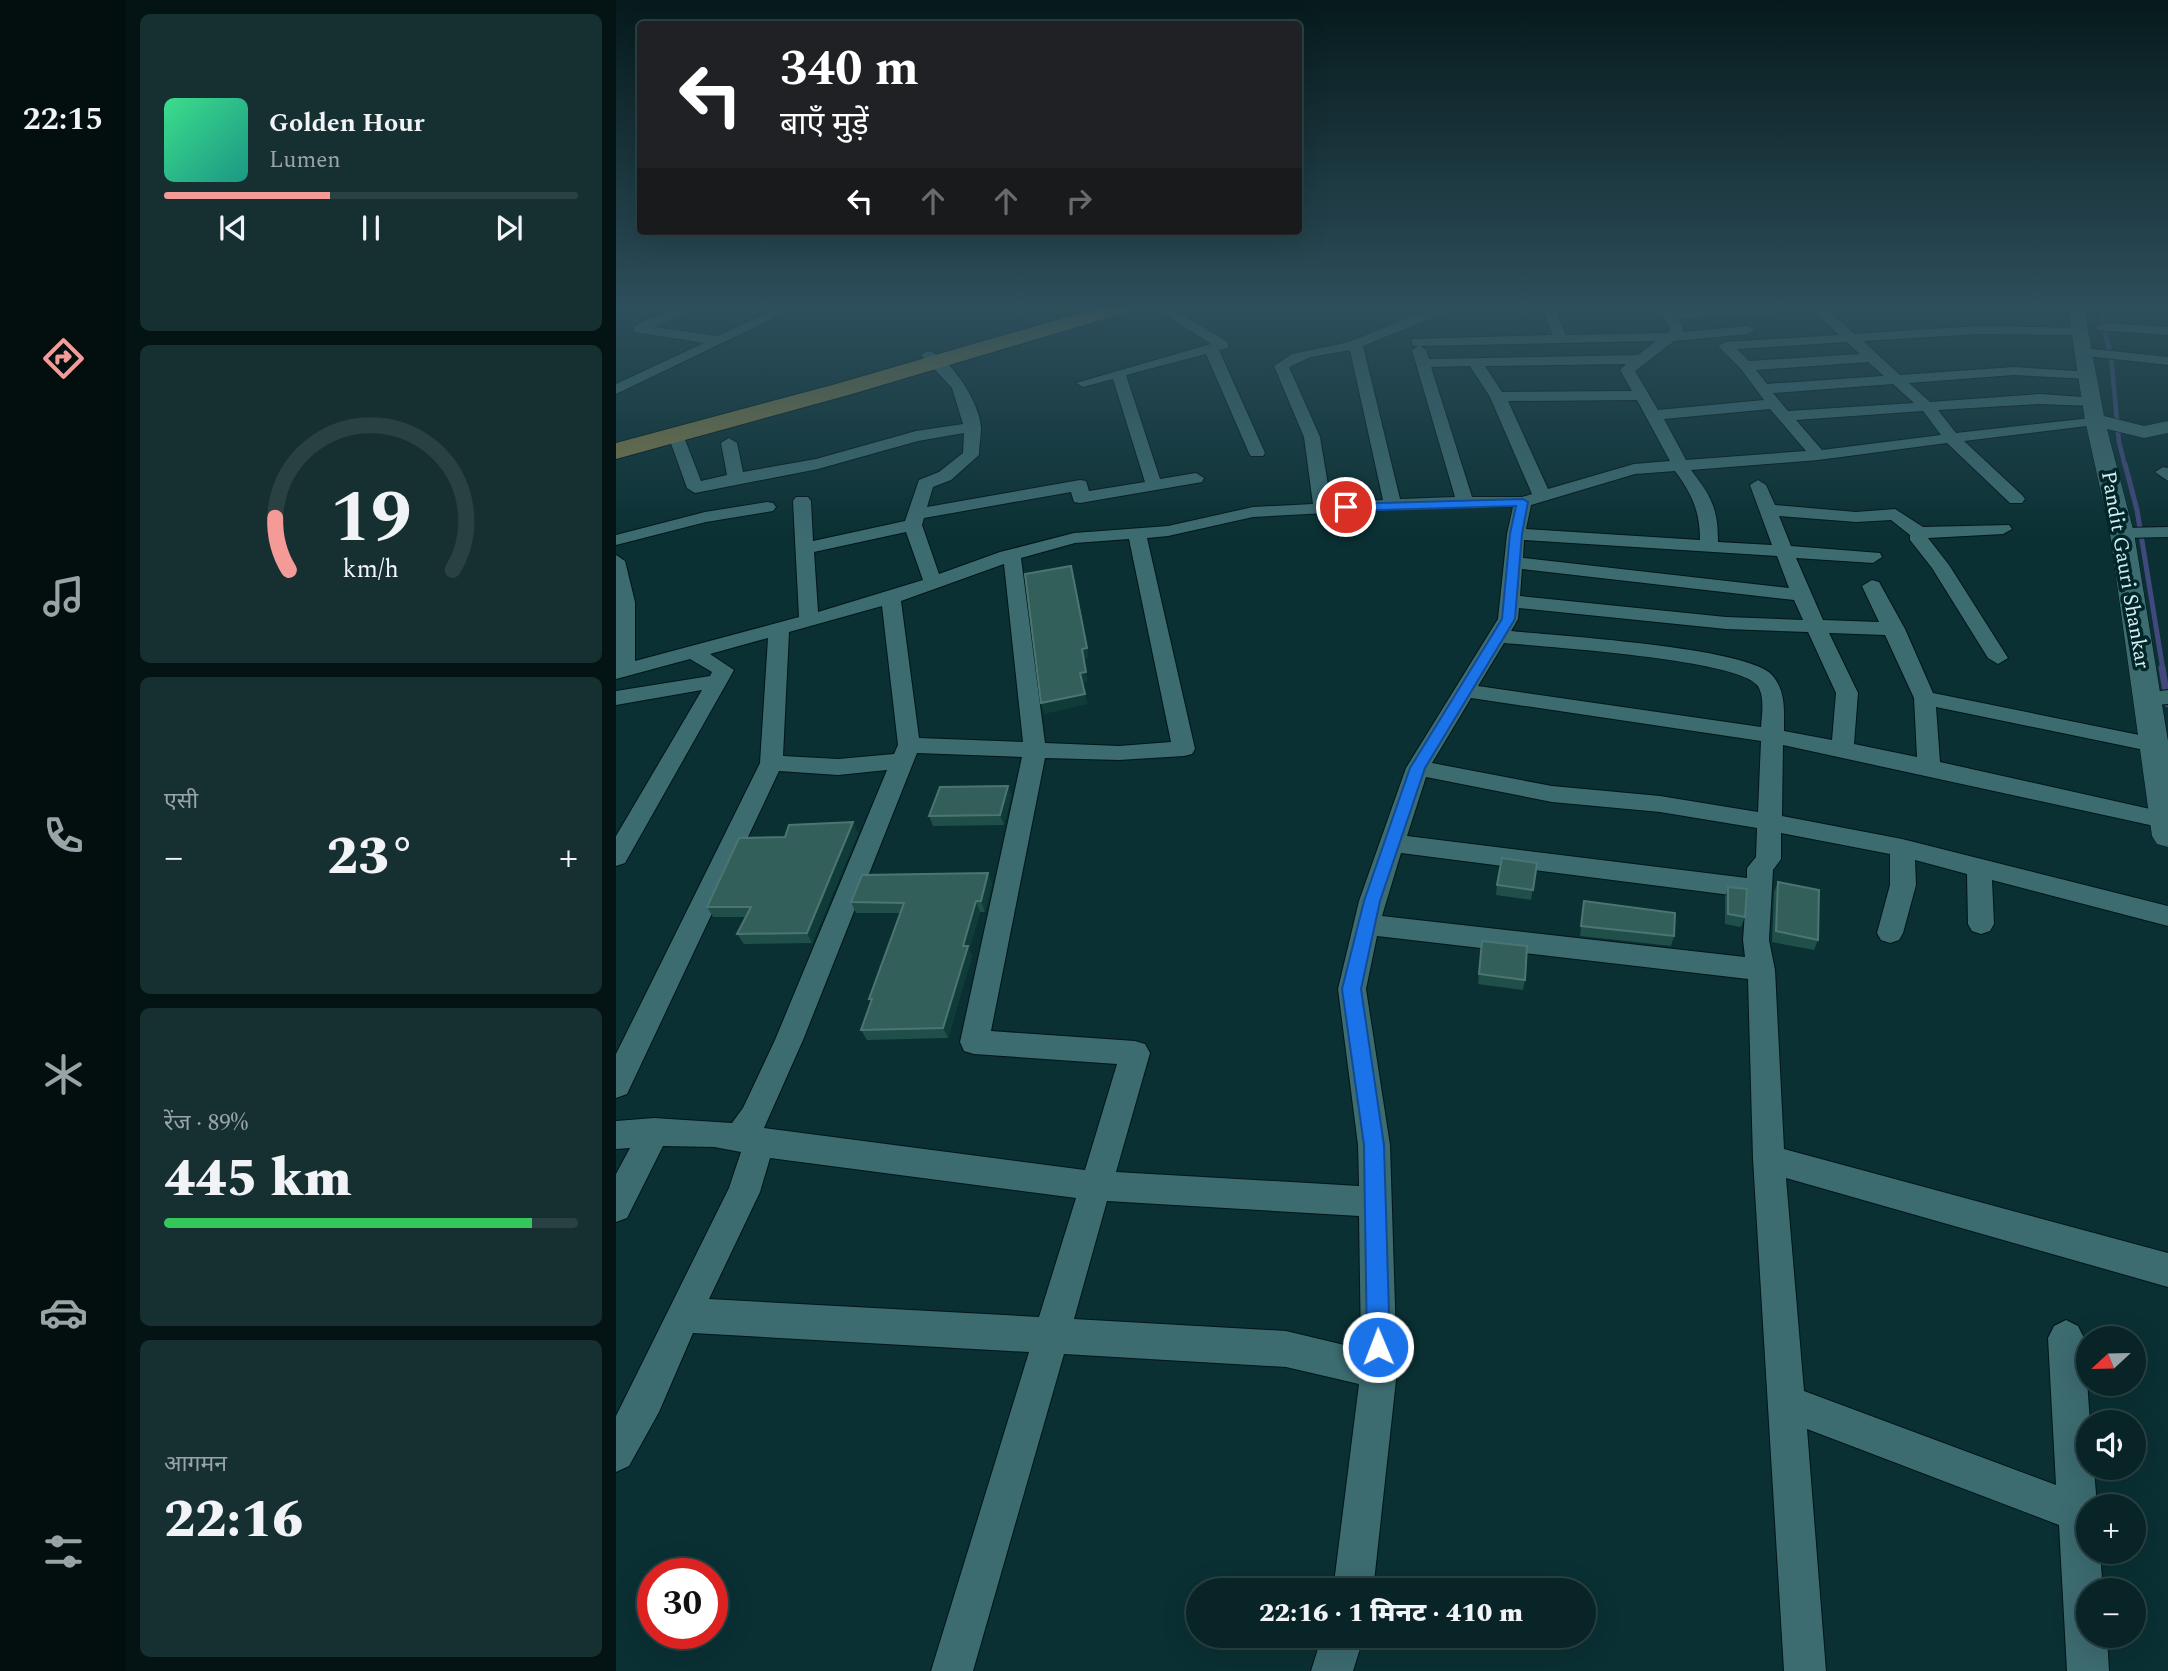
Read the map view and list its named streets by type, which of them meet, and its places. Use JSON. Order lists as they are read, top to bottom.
{
  "streets": {
    "street": ["Pandit Gauri Shankar"]
  },
  "north": "left",
  "page": {
    "tabs": "22:15",
    "turn": ["340 m", "बाएँ मुड़ें"],
    "song": ["Golden Hour", "Lumen"],
    "tile": [
      "एसी",
      ["रेंज · 89%", "445 km"],
      ["आगमन", "22:16"]
    ],
    "heat": ["−", "23°", "+"],
    "map_buttons": ["+", "−"],
    "limit": "30",
    "trip": "22:16 · 1 मिनट · 410 m",
    "gauge": ["19", "km/h"]
  }
}
